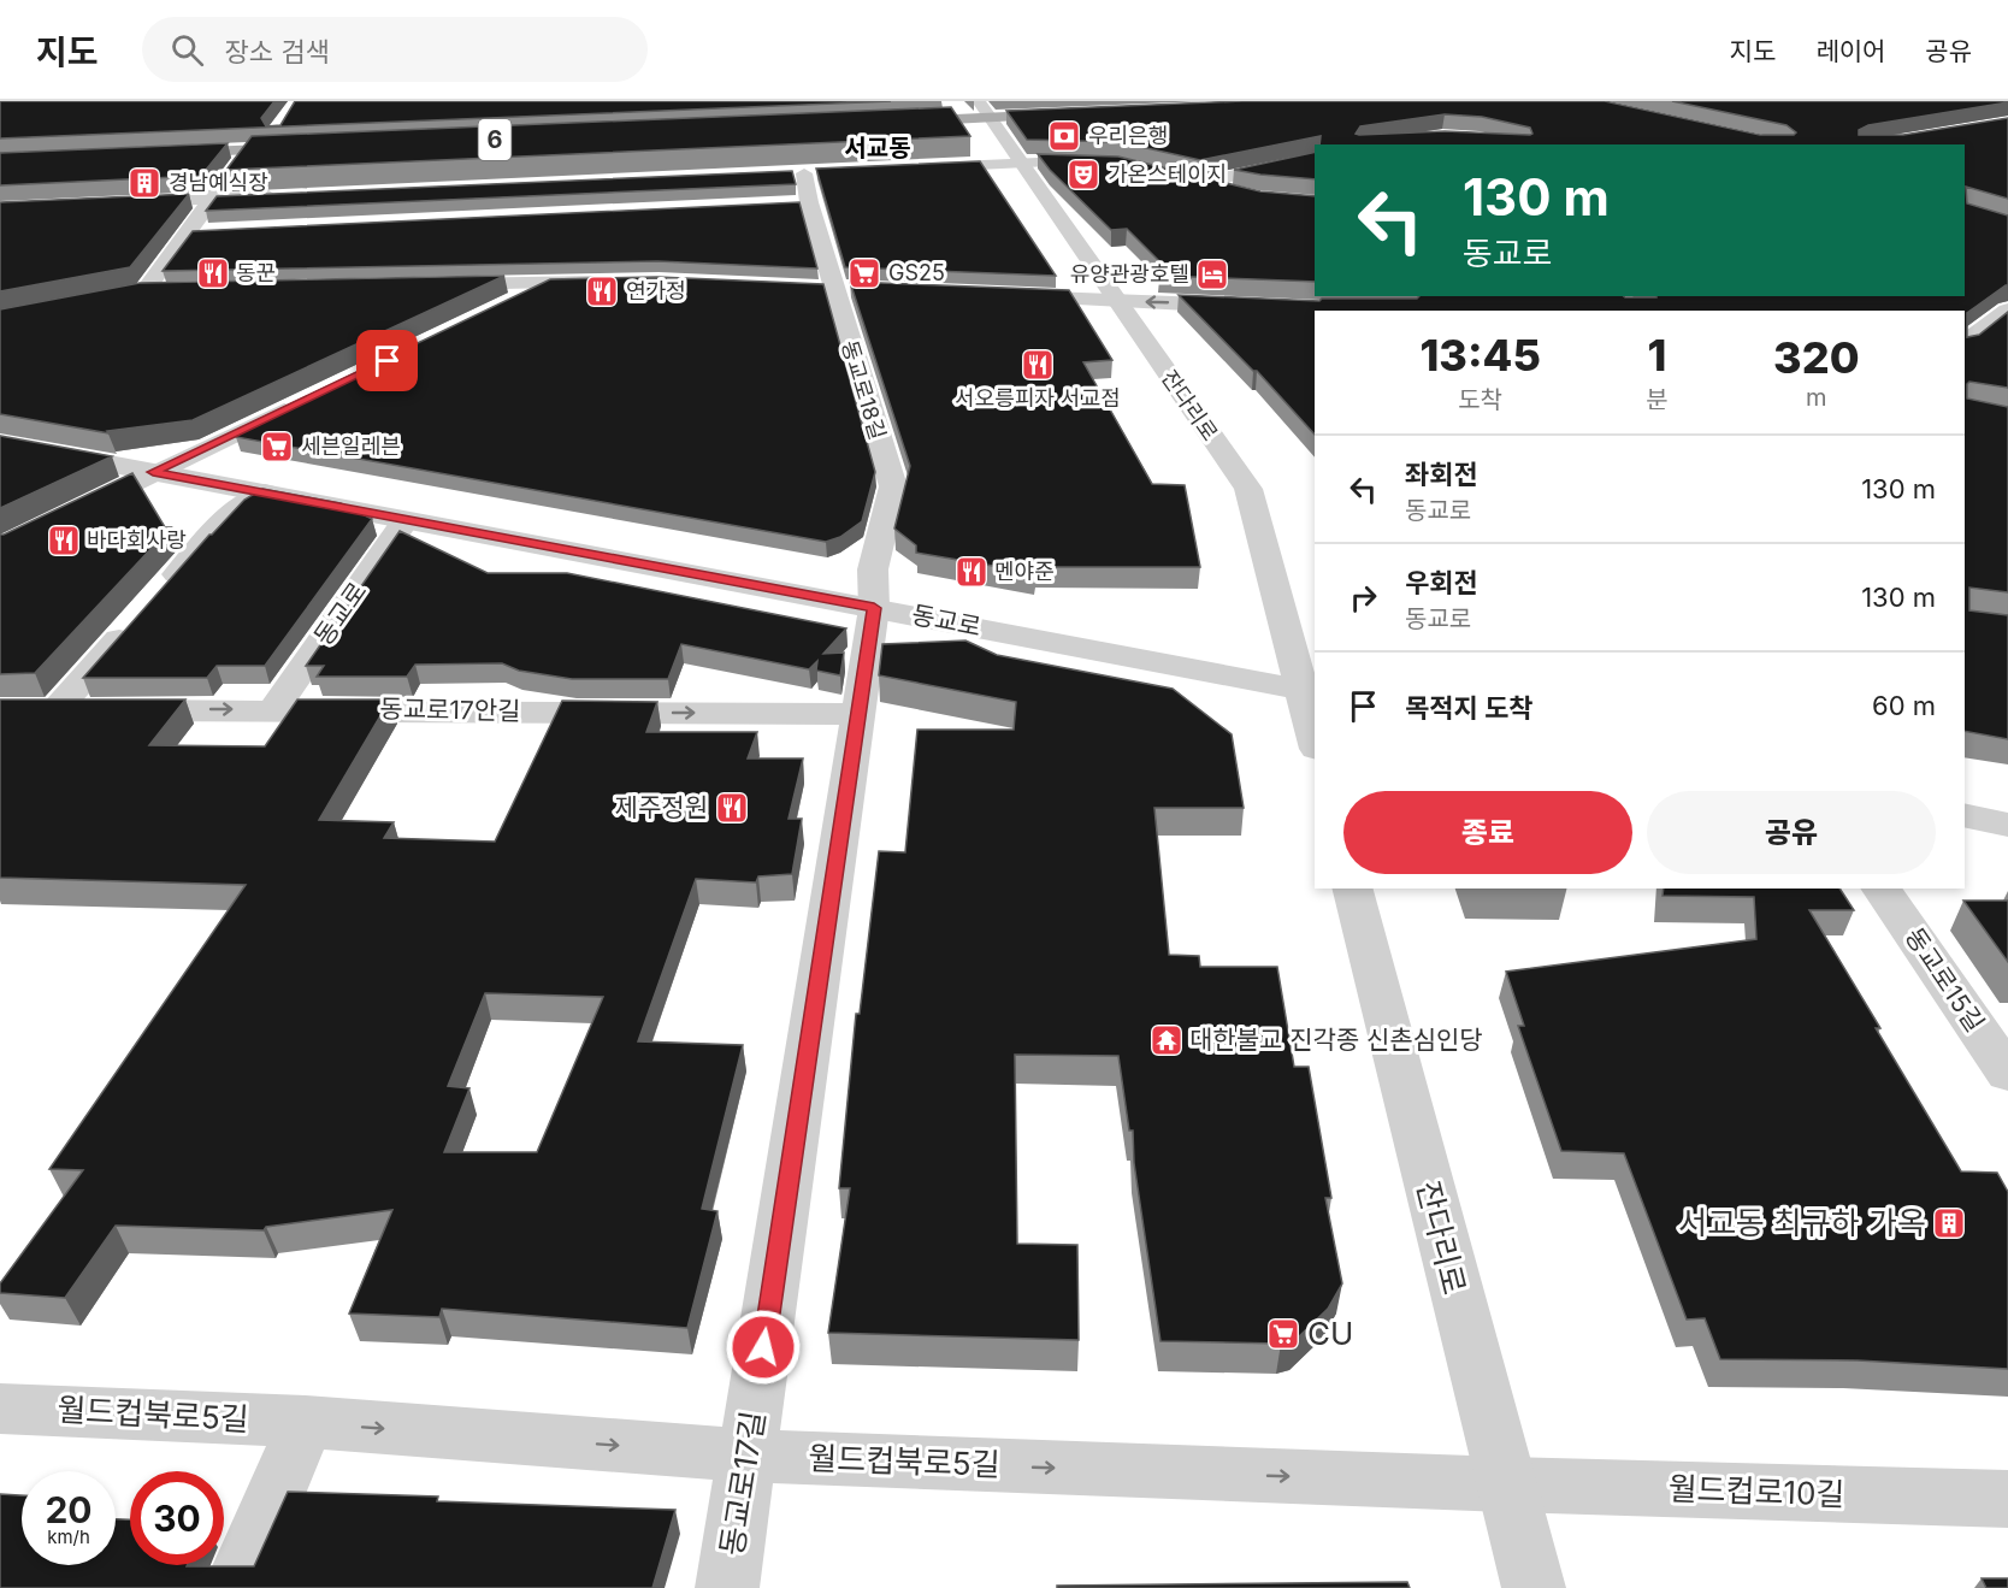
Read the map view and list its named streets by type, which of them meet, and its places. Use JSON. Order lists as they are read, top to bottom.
{
  "streets": {
    "street": [
      "동교로18길",
      "잔다리로",
      "동교로",
      "동교로17안길",
      "동교로15길",
      "월드컵북로5길",
      "동교로17길",
      "월드컵로10길"
    ]
  },
  "crossings": [
    ["동교로18길", "동교로"],
    ["동교로18길", "동교로17길"],
    ["잔다리로", "동교로"],
    ["잔다리로", "월드컵북로5길"],
    ["잔다리로", "월드컵로10길"],
    ["동교로", "동교로17안길"],
    ["동교로", "동교로17길"],
    ["동교로17안길", "동교로17길"],
    ["월드컵북로5길", "동교로17길"],
    ["월드컵북로5길", "월드컵로10길"]
  ],
  "one_way": ["월드컵북로5길"],
  "districts": ["서교동"],
  "places": {
    "bank": ["우리은행"],
    "theatre": ["가온스테이지"],
    "building": ["경남예식장", "서교동 최규하 가옥"],
    "restaurant": [
      "동꾼",
      "연가정",
      "서오릉피자 서교점",
      "바다회사랑",
      "멘야준",
      "제주정원"
    ],
    "supermarket": ["GS25", "세븐일레븐", "CU"],
    "hotel": ["유양관광호텔"],
    "temple": ["대한불교 진각종 신촌심인당"]
  },
  "page": {
    "header": "지도",
    "search": "장소 검색",
    "nav": ["지도", "레이어", "공유"],
    "turn": ["130 m", "동교로"],
    "eta": [
      "13:45",
      "도착",
      "1",
      "분",
      "320",
      "m"
    ],
    "list": [
      {
        "name": "좌회전",
        "note": "동교로",
        "value": "130 m"
      },
      {
        "name": "우회전",
        "note": "동교로",
        "value": "130 m"
      },
      {
        "name": "목적지 도착",
        "value": "60 m"
      }
    ],
    "buttons": ["종료", "공유"],
    "speed": "20 km/h",
    "limit": "30"
  }
}
